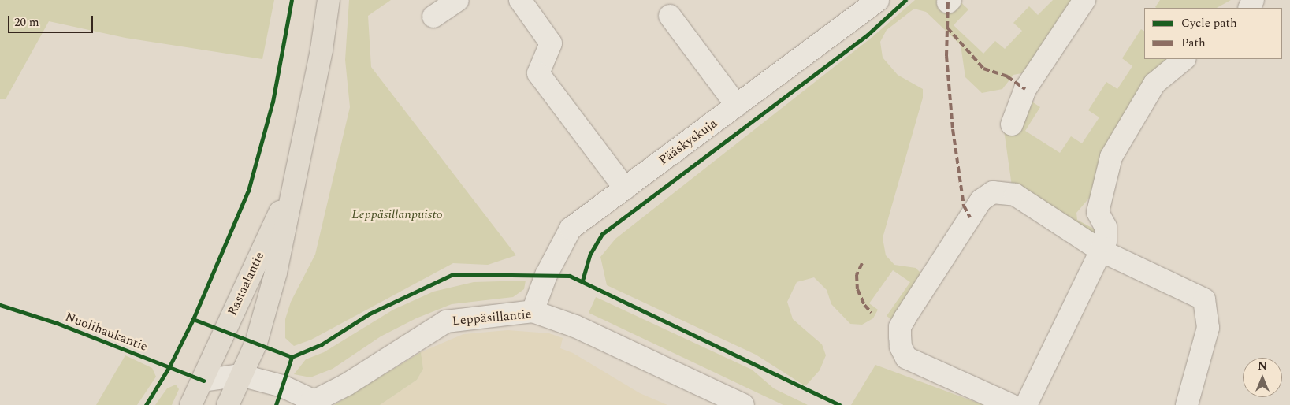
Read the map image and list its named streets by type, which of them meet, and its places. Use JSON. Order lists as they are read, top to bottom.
{
  "streets": {
    "main road": ["Rastaalantie"],
    "street": ["Pääskyskuja", "Leppäsillantie"],
    "cycle path": ["Nuolihaukantie"]
  },
  "crossings": [
    ["Pääskyskuja", "Leppäsillantie"],
    ["Rastaalantie", "Leppäsillantie"]
  ],
  "parks": ["Leppäsillanpuisto"],
  "legend": ["Cycle path", "Path"],
  "scale_bar": "20 m",
  "north": "top"
}
